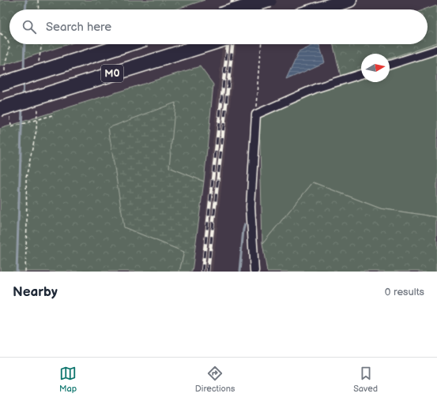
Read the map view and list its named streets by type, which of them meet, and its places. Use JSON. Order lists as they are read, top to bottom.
{
  "streets": {
    "highway": ["M0"]
  },
  "north": "right",
  "page": {
    "search": "Search here",
    "heading": ["Nearby", "0 results"],
    "nav": ["Map", "Directions", "Saved"]
  }
}
